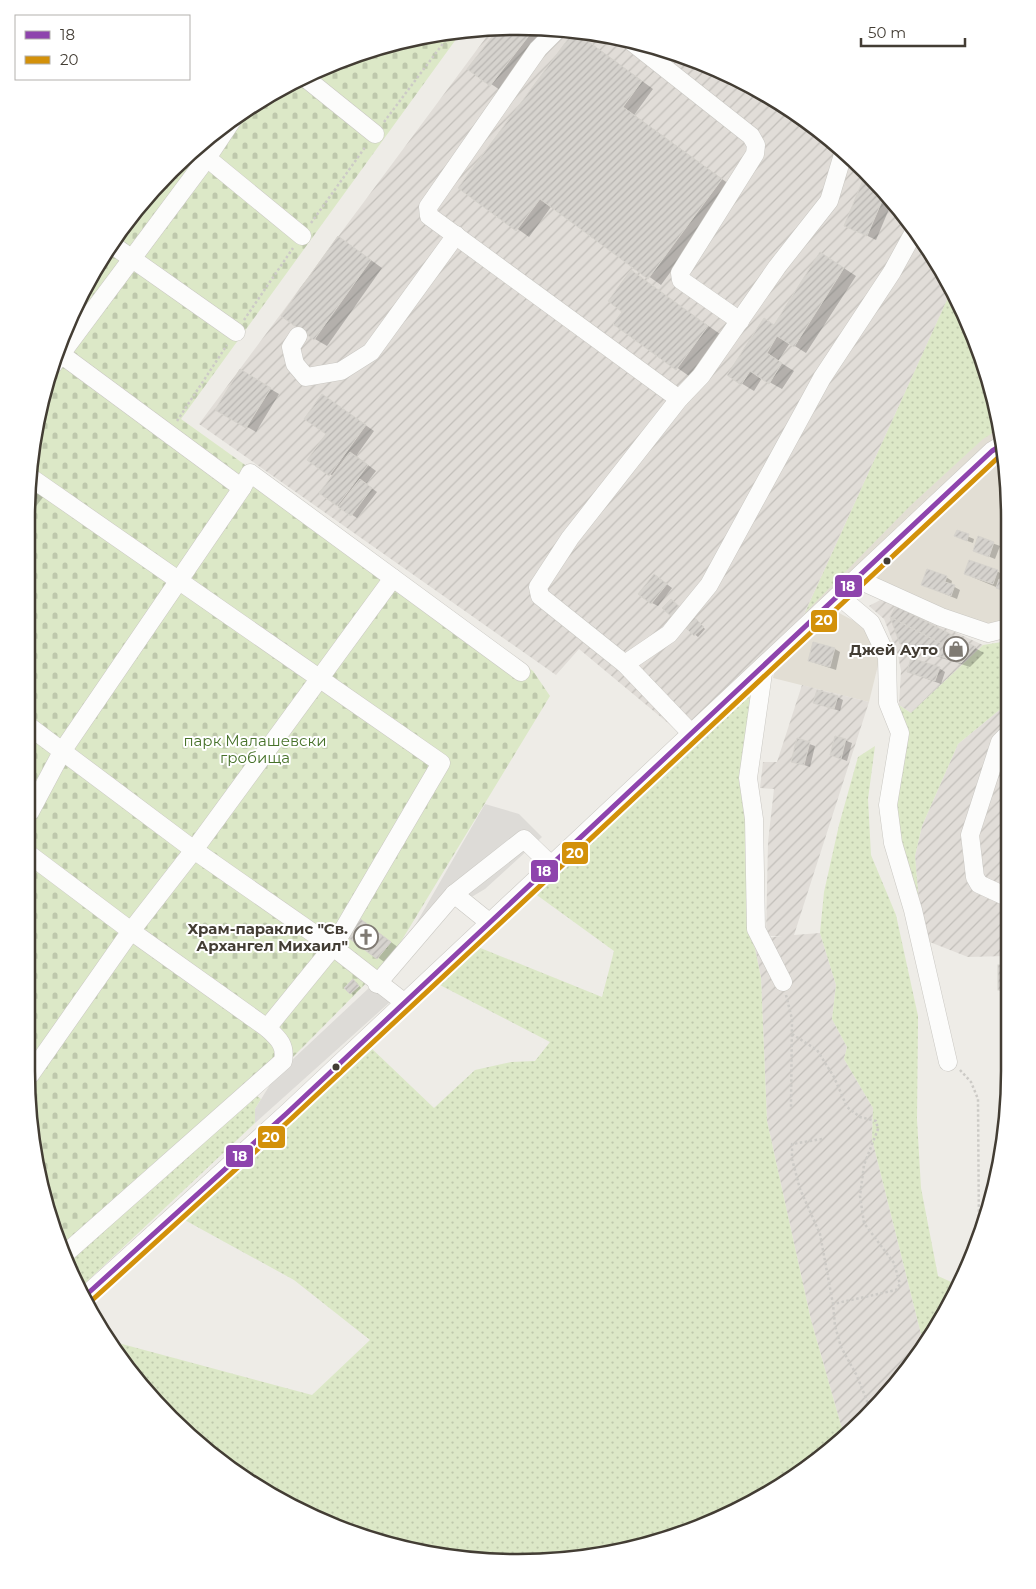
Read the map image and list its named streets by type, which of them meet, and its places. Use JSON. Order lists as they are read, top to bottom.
{
  "parks": ["парк Малашевски гробища"],
  "places": {
    "shop": ["Джей Ауто"],
    "church": ["Храм-параклис \"Св. Архангел Михаил\""]
  },
  "lines": ["transit line 18", "transit line 20"],
  "legend": ["18", "20"],
  "scale_bar": "50 m"
}
